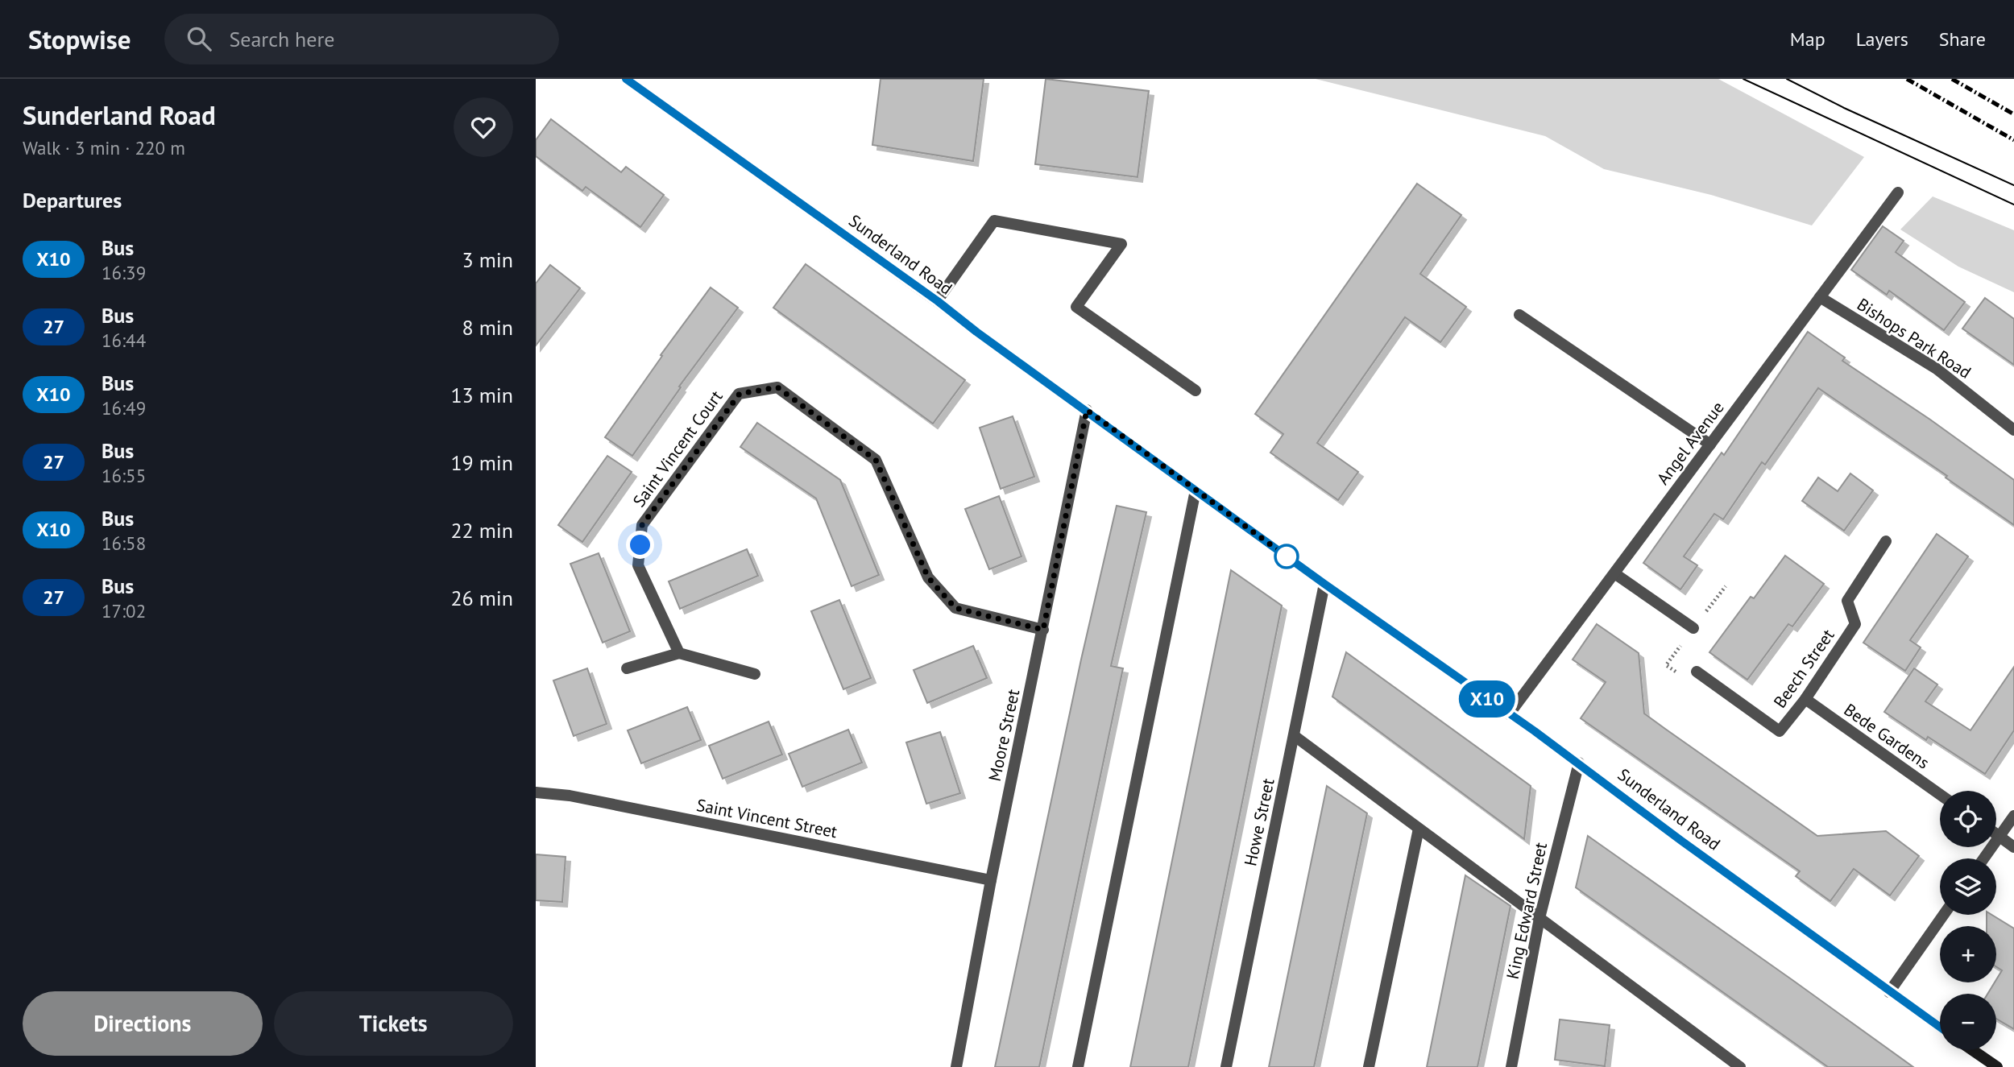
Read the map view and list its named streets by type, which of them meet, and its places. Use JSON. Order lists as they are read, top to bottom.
{
  "streets": {
    "main road": ["Sunderland Road"],
    "street": [
      "Bishops Park Road",
      "Angel Avenue",
      "Saint Vincent Court",
      "Beech Street",
      "Moore Street",
      "Bede Gardens",
      "Saint Vincent Street",
      "Howe Street",
      "King Edward Street"
    ]
  },
  "crossings": [
    ["Sunderland Road", "Angel Avenue"],
    ["Sunderland Road", "Moore Street"],
    ["Sunderland Road", "Howe Street"],
    ["Sunderland Road", "King Edward Street"],
    ["Bishops Park Road", "Angel Avenue"],
    ["Saint Vincent Court", "Moore Street"],
    ["Beech Street", "Bede Gardens"],
    ["Moore Street", "Saint Vincent Street"]
  ],
  "lines": ["bus line X10"],
  "page": {
    "header": "Stopwise",
    "search": "Search here",
    "nav": ["Map", "Layers", "Share"],
    "heading": [
      ["Sunderland Road", "Walk · 3 min · 220 m"],
      "Departures"
    ],
    "on_map": "X10",
    "list": [
      {
        "mark": "X10",
        "name": "Bus",
        "note": "16:39",
        "value": "3 min"
      },
      {
        "mark": "27",
        "name": "Bus",
        "note": "16:44",
        "value": "8 min"
      },
      {
        "mark": "X10",
        "name": "Bus",
        "note": "16:49",
        "value": "13 min"
      },
      {
        "mark": "27",
        "name": "Bus",
        "note": "16:55",
        "value": "19 min"
      },
      {
        "mark": "X10",
        "name": "Bus",
        "note": "16:58",
        "value": "22 min"
      },
      {
        "mark": "27",
        "name": "Bus",
        "note": "17:02",
        "value": "26 min"
      }
    ],
    "map_buttons": ["+", "−"],
    "buttons": ["Directions", "Tickets"]
  }
}
